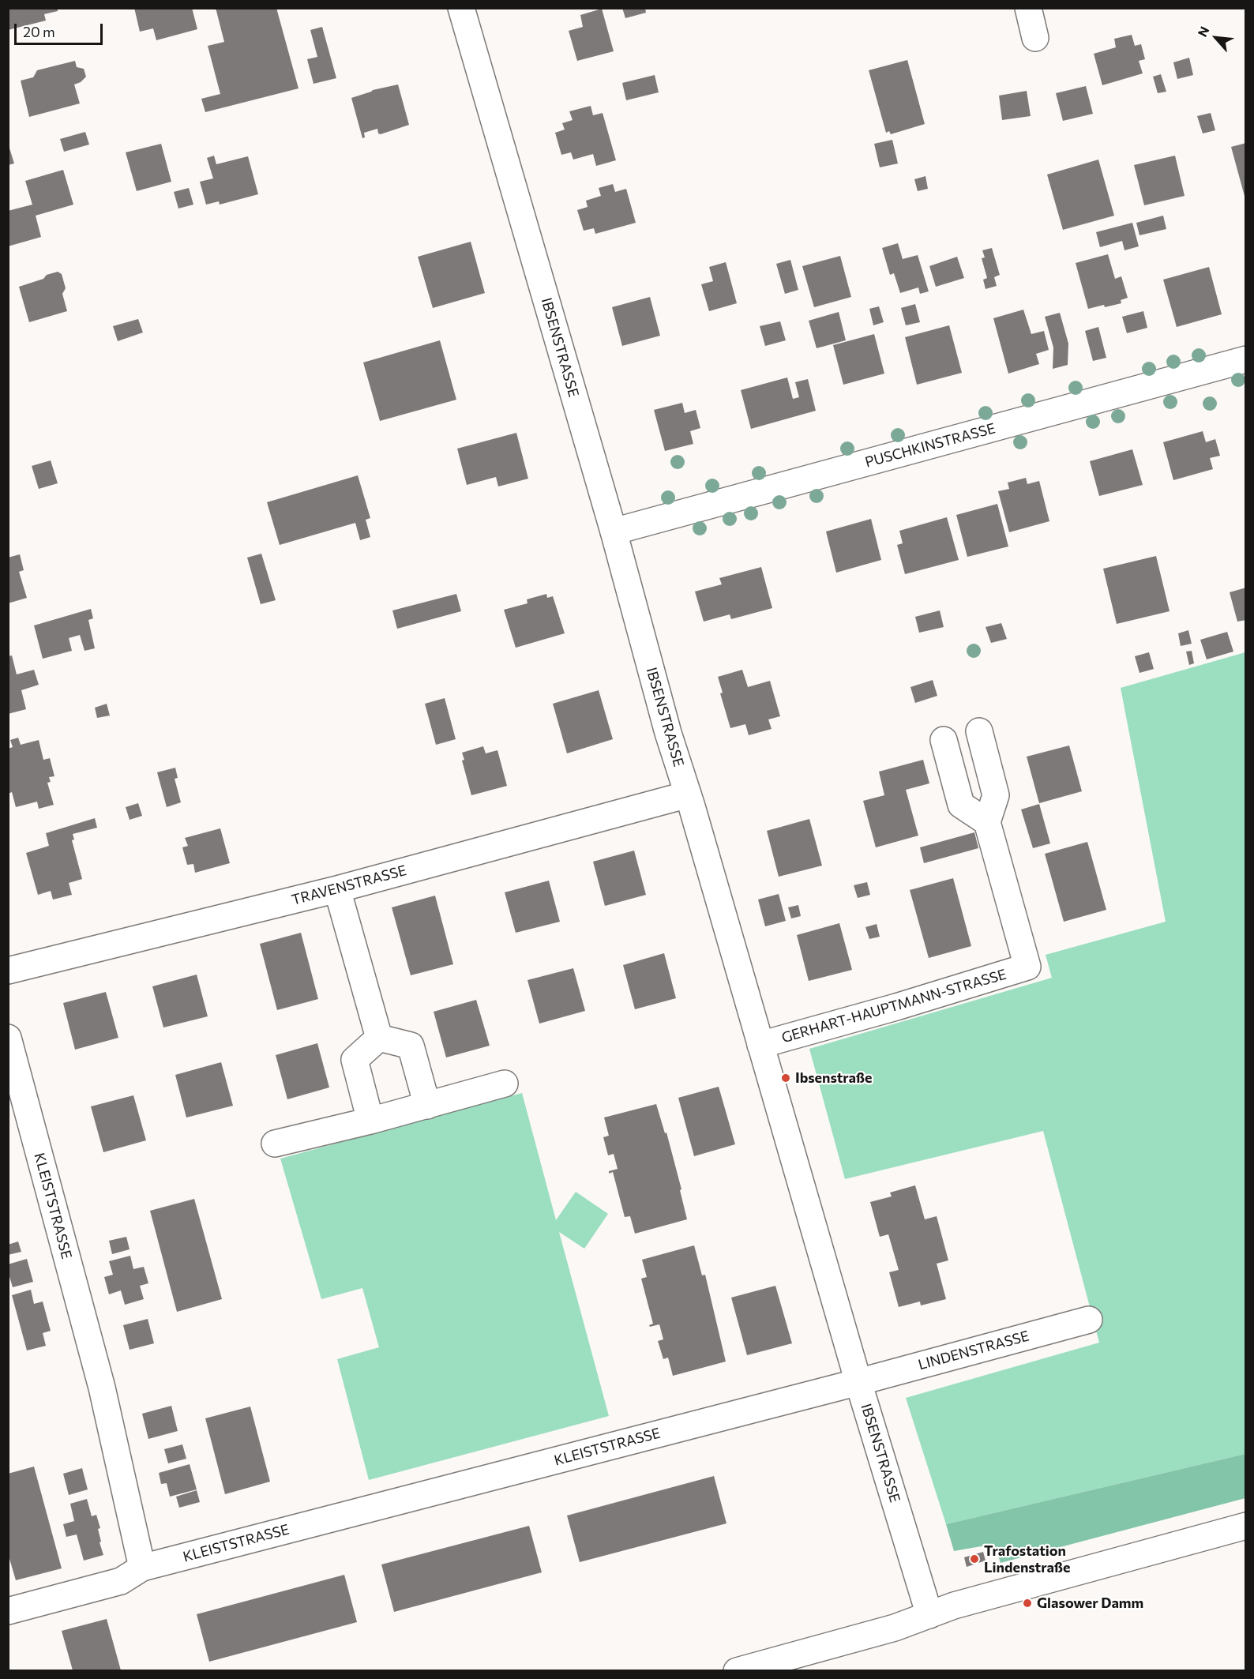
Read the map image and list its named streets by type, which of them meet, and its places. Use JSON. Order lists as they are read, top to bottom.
{
  "streets": {
    "street": [
      "IBSENSTRASSE",
      "PUSCHKINSTRASSE",
      "TRAVENSTRASSE",
      "GERHART-HAUPTMANN-STRASSE",
      "KLEISTSTRASSE",
      "LINDENSTRASSE"
    ]
  },
  "crossings": [
    ["IBSENSTRASSE", "PUSCHKINSTRASSE"],
    ["IBSENSTRASSE", "TRAVENSTRASSE"],
    ["IBSENSTRASSE", "GERHART-HAUPTMANN-STRASSE"],
    ["IBSENSTRASSE", "KLEISTSTRASSE"],
    ["IBSENSTRASSE", "LINDENSTRASSE"],
    ["KLEISTSTRASSE", "LINDENSTRASSE"]
  ],
  "places": ["Ibsenstraße", "Trafostation Lindenstraße", "Glasower Damm"],
  "scale_bar": "20 m",
  "north": "top left"
}
